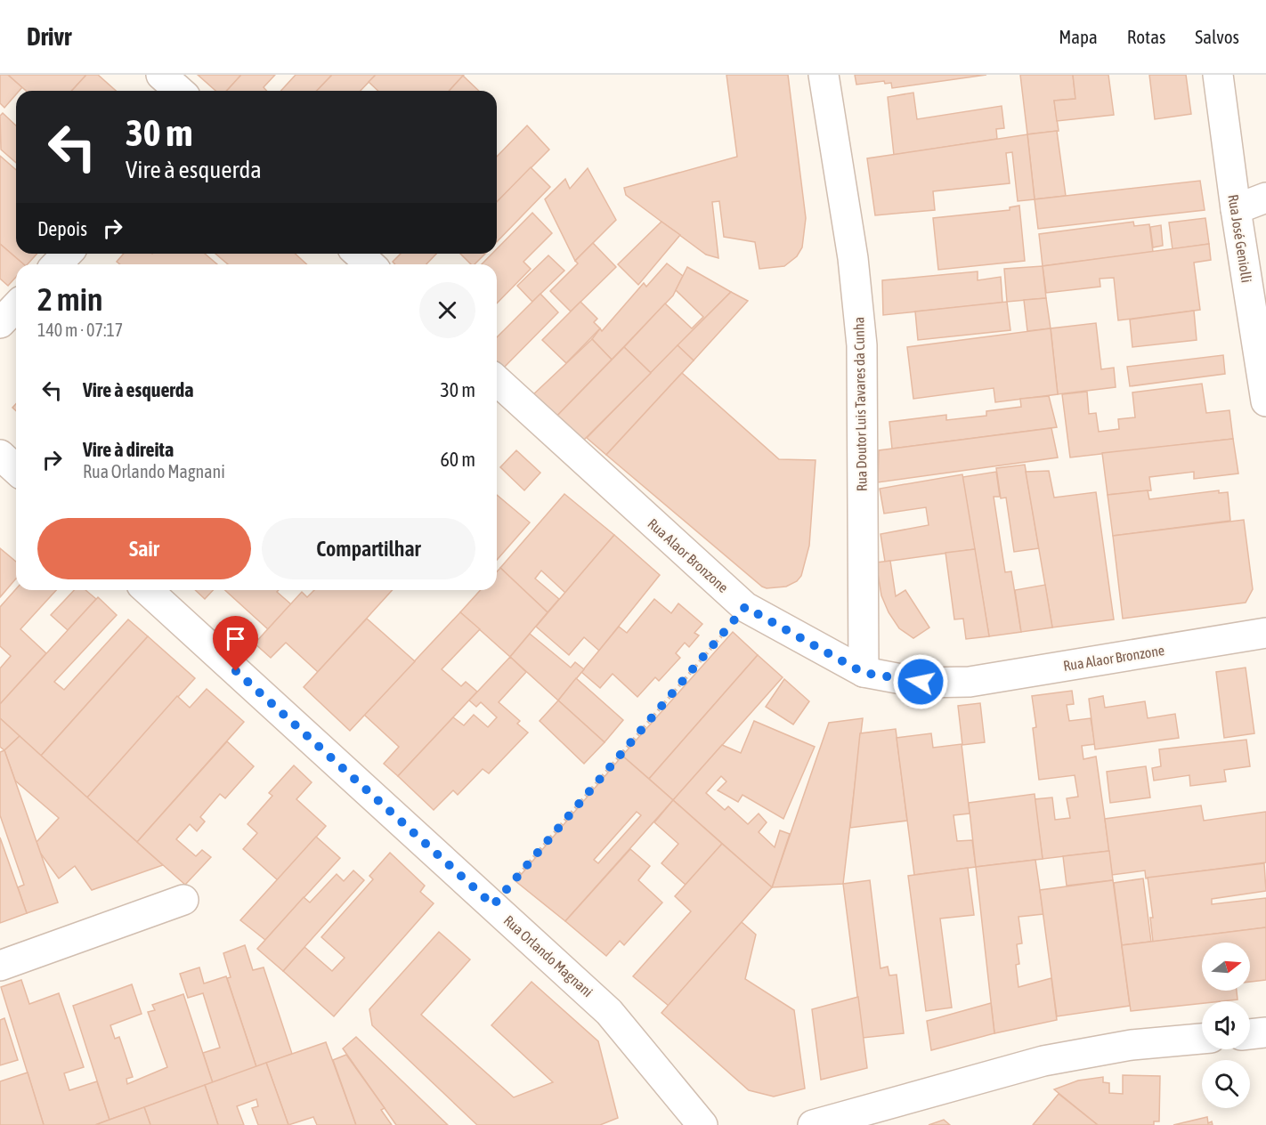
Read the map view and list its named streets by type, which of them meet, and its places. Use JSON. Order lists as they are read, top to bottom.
{
  "streets": {
    "street": [
      "Rua José Geniolli",
      "Rua Doutor Luis Tavares da Cunha",
      "Rua Alaor Bronzone",
      "Rua Orlando Magnani"
    ]
  },
  "crossings": [
    ["Rua Doutor Luis Tavares da Cunha", "Rua Alaor Bronzone"]
  ],
  "north": "right",
  "page": {
    "header": "Drivr",
    "nav": ["Mapa", "Rotas", "Salvos"],
    "turn": ["30 m", "Vire à esquerda"],
    "then": "Depois",
    "heading": ["2 min", "140 m · 07:17"],
    "list": [
      {
        "name": "Vire à esquerda",
        "value": "30 m"
      },
      {
        "name": "Vire à direita",
        "note": "Rua Orlando Magnani",
        "value": "60 m"
      }
    ],
    "buttons": ["Sair", "Compartilhar"]
  }
}
